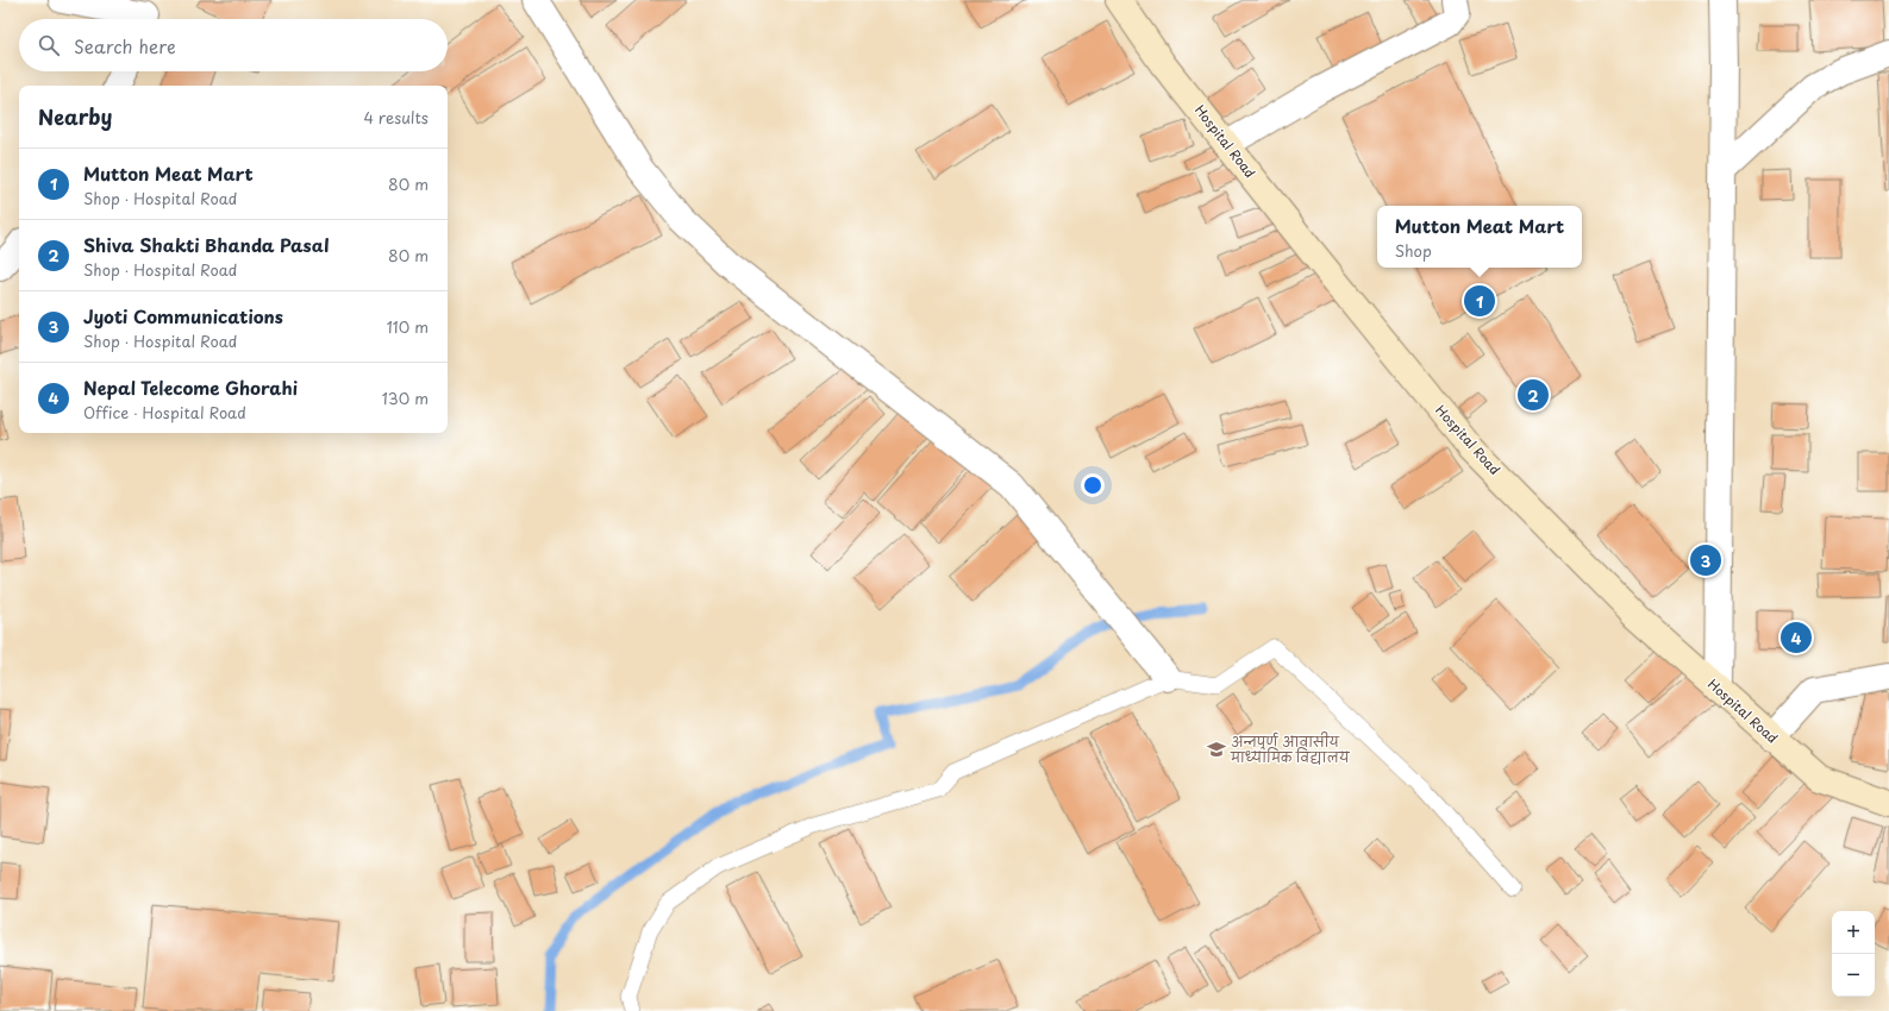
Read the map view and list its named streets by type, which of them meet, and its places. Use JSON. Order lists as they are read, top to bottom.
{
  "streets": {
    "street": ["Hospital Road"]
  },
  "places": {
    "school or university": ["अन्नपुर्ण आवासीय माध्यामिक विद्यालय"]
  },
  "page": {
    "search": "Search here",
    "heading": ["Nearby", "4 results"],
    "list": [
      {
        "mark": "1",
        "name": "Mutton Meat Mart",
        "note": "Shop · Hospital Road",
        "value": "80 m"
      },
      {
        "mark": "2",
        "name": "Shiva Shakti Bhanda Pasal",
        "note": "Shop · Hospital Road",
        "value": "80 m"
      },
      {
        "mark": "3",
        "name": "Jyoti Communications",
        "note": "Shop · Hospital Road",
        "value": "110 m"
      },
      {
        "mark": "4",
        "name": "Nepal Telecome Ghorahi",
        "note": "Office · Hospital Road",
        "value": "130 m"
      }
    ],
    "popup": ["Mutton Meat Mart", "Shop"],
    "pins": [
      "1",
      "2",
      "3",
      "4"
    ],
    "map_buttons": ["+", "−"]
  }
}
